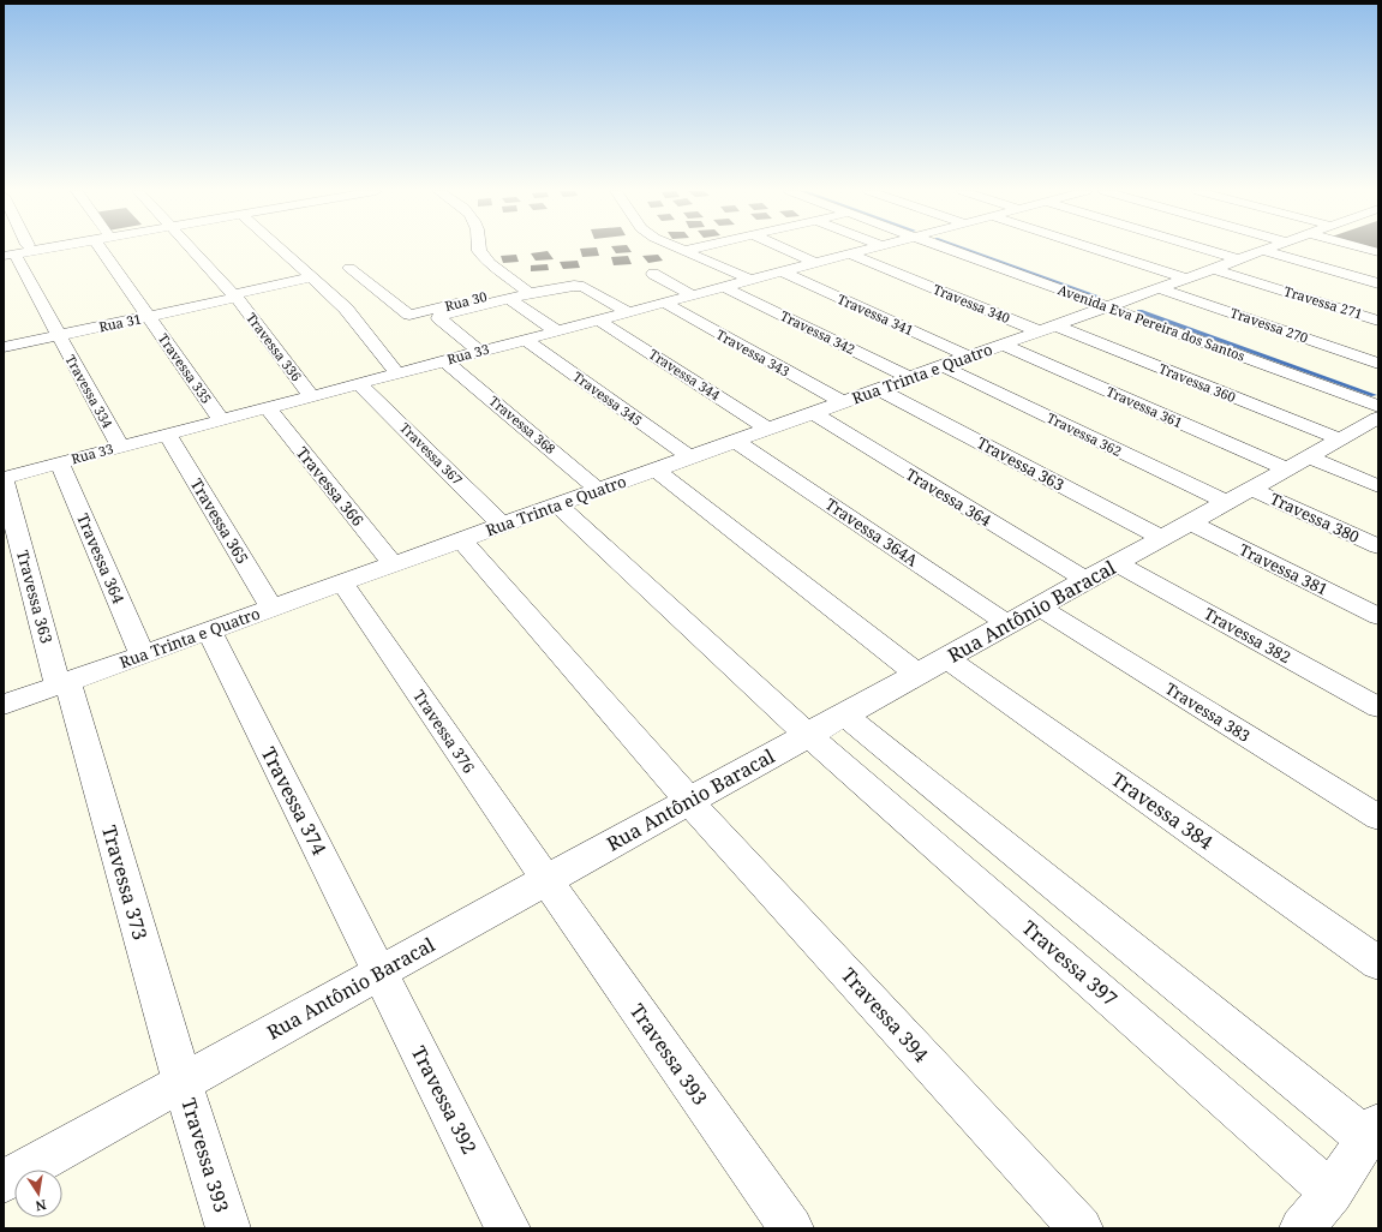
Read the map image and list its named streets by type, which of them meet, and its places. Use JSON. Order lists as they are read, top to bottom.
{
  "streets": {
    "street": [
      "Rua 30",
      "Travessa 271",
      "Travessa 340",
      "Travessa 341",
      "Rua 31",
      "Avenida Eva Pereira dos Santos",
      "Travessa 270",
      "Travessa 342",
      "Travessa 336",
      "Travessa 343",
      "Rua 33",
      "Travessa 335",
      "Rua Trinta e Quatro",
      "Travessa 344",
      "Travessa 360",
      "Travessa 334",
      "Travessa 345",
      "Travessa 361",
      "Travessa 368",
      "Travessa 362",
      "Travessa 367",
      "Travessa 363",
      "Travessa 366",
      "Travessa 364",
      "Travessa 380",
      "Travessa 365",
      "Travessa 364A",
      "Travessa 381",
      "Rua Antônio Baracal",
      "Travessa 382",
      "Travessa 383",
      "Travessa 376",
      "Travessa 374",
      "Travessa 384",
      "Travessa 373",
      "Travessa 397",
      "Travessa 394",
      "Travessa 393",
      "Travessa 392"
    ]
  },
  "crossings": [
    ["Travessa 271", "Rua Trinta e Quatro"],
    ["Travessa 340", "Rua 33"],
    ["Travessa 340", "Rua Trinta e Quatro"],
    ["Travessa 340", "Travessa 360"],
    ["Travessa 341", "Rua 33"],
    ["Travessa 341", "Rua Trinta e Quatro"],
    ["Rua 31", "Travessa 336"],
    ["Rua 31", "Travessa 335"],
    ["Rua 31", "Travessa 334"],
    ["Avenida Eva Pereira dos Santos", "Rua Trinta e Quatro"],
    ["Avenida Eva Pereira dos Santos", "Travessa 360"],
    ["Avenida Eva Pereira dos Santos", "Rua Antônio Baracal"],
    ["Travessa 270", "Rua Trinta e Quatro"],
    ["Travessa 342", "Rua 33"],
    ["Travessa 342", "Rua Trinta e Quatro"],
    ["Travessa 336", "Rua 33"],
    ["Travessa 343", "Rua 33"],
    ["Travessa 343", "Rua Trinta e Quatro"],
    ["Rua 33", "Travessa 335"],
    ["Rua 33", "Travessa 344"],
    ["Rua 33", "Travessa 334"],
    ["Rua 33", "Travessa 345"],
    ["Rua 33", "Travessa 368"],
    ["Rua 33", "Travessa 367"],
    ["Rua 33", "Travessa 363"],
    ["Rua 33", "Travessa 366"],
    ["Rua 33", "Travessa 364"],
    ["Rua 33", "Travessa 365"],
    ["Rua Trinta e Quatro", "Travessa 344"],
    ["Rua Trinta e Quatro", "Travessa 360"],
    ["Rua Trinta e Quatro", "Travessa 345"],
    ["Rua Trinta e Quatro", "Travessa 361"],
    ["Rua Trinta e Quatro", "Travessa 368"],
    ["Rua Trinta e Quatro", "Travessa 362"],
    ["Rua Trinta e Quatro", "Travessa 367"],
    ["Rua Trinta e Quatro", "Travessa 363"],
    ["Rua Trinta e Quatro", "Travessa 366"],
    ["Rua Trinta e Quatro", "Travessa 364"],
    ["Rua Trinta e Quatro", "Travessa 365"],
    ["Rua Trinta e Quatro", "Travessa 364A"],
    ["Rua Trinta e Quatro", "Travessa 376"],
    ["Rua Trinta e Quatro", "Travessa 374"],
    ["Rua Trinta e Quatro", "Travessa 373"],
    ["Rua Trinta e Quatro", "Travessa 397"],
    ["Rua Trinta e Quatro", "Travessa 394"],
    ["Travessa 360", "Rua Antônio Baracal"],
    ["Travessa 361", "Rua Antônio Baracal"],
    ["Travessa 362", "Travessa 380"],
    ["Travessa 362", "Rua Antônio Baracal"],
    ["Travessa 363", "Rua Antônio Baracal"],
    ["Travessa 363", "Travessa 373"],
    ["Travessa 364", "Rua Antônio Baracal"],
    ["Travessa 380", "Rua Antônio Baracal"],
    ["Travessa 364A", "Rua Antônio Baracal"],
    ["Travessa 381", "Rua Antônio Baracal"],
    ["Rua Antônio Baracal", "Travessa 382"],
    ["Rua Antônio Baracal", "Travessa 383"],
    ["Rua Antônio Baracal", "Travessa 376"],
    ["Rua Antônio Baracal", "Travessa 374"],
    ["Rua Antônio Baracal", "Travessa 384"],
    ["Rua Antônio Baracal", "Travessa 373"],
    ["Rua Antônio Baracal", "Travessa 397"],
    ["Rua Antônio Baracal", "Travessa 394"],
    ["Rua Antônio Baracal", "Travessa 393"],
    ["Rua Antônio Baracal", "Travessa 392"],
    ["Travessa 376", "Travessa 393"],
    ["Travessa 374", "Travessa 392"],
    ["Travessa 373", "Travessa 393"]
  ],
  "north": "bottom"
}
